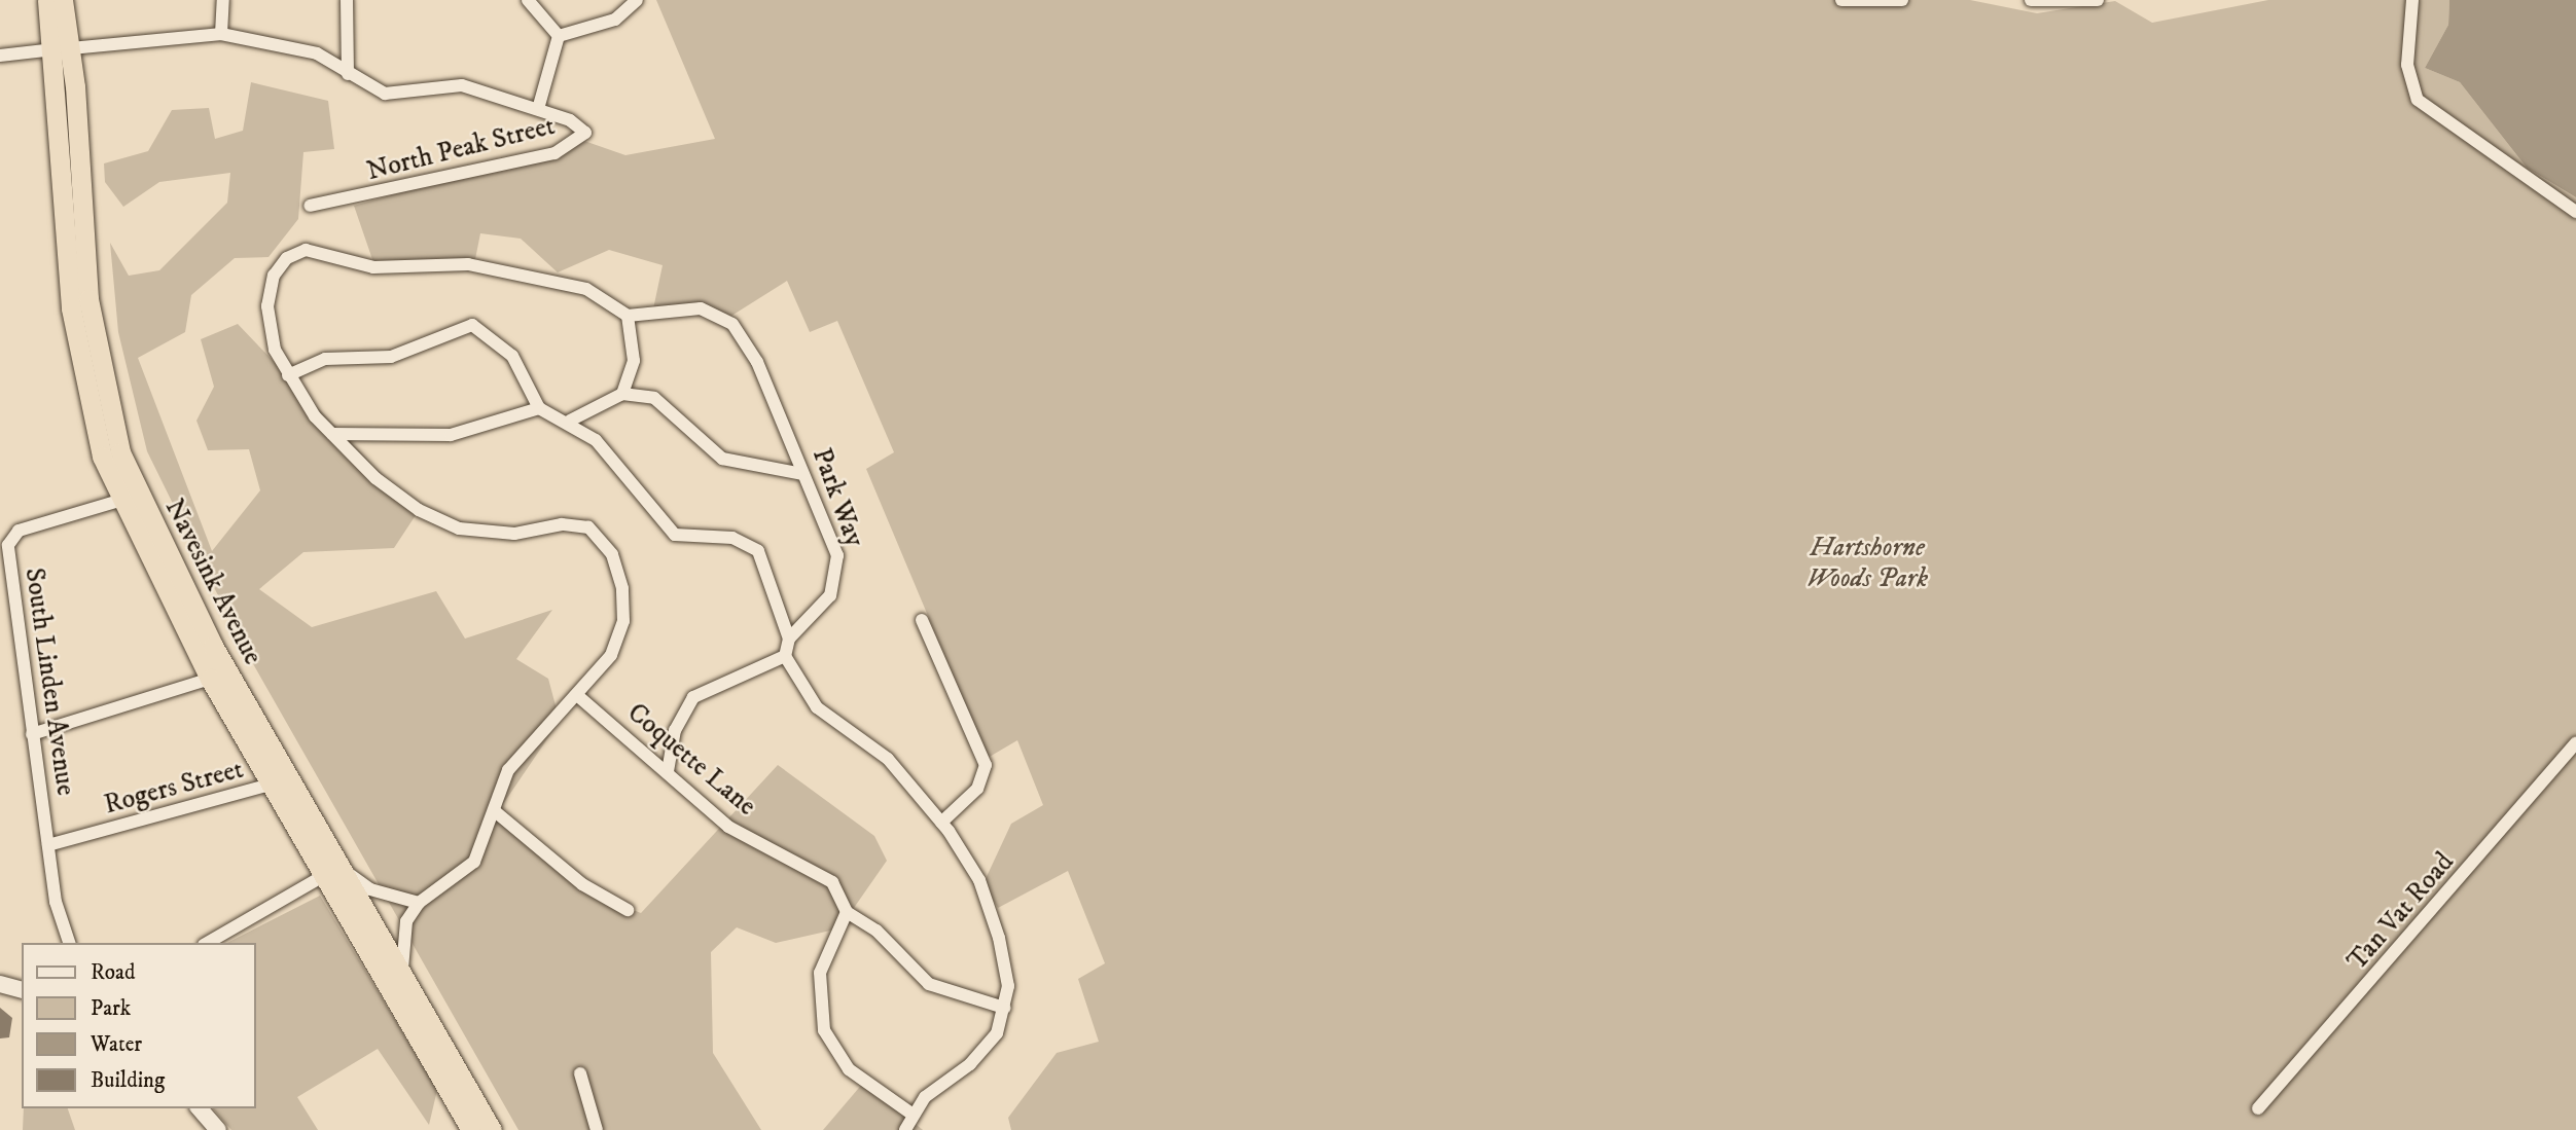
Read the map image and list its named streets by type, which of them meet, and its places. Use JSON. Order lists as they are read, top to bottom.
{
  "streets": {
    "highway": ["Navesink Avenue"],
    "street": [
      "North Peak Street",
      "Park Way",
      "South Linden Avenue",
      "Coquette Lane",
      "Rogers Street",
      "Tan Vat Road"
    ]
  },
  "crossings": [
    ["Navesink Avenue", "South Linden Avenue"],
    ["Navesink Avenue", "Rogers Street"],
    ["South Linden Avenue", "Rogers Street"]
  ],
  "parks": ["Hartshorne Woods Park"],
  "legend": [
    "Road",
    "Park",
    "Water",
    "Building"
  ]
}
